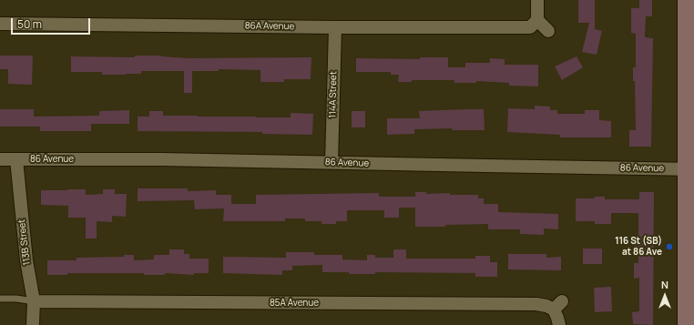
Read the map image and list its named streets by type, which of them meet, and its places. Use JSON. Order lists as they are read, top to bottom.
{
  "streets": {
    "street": [
      "86A Avenue",
      "114A Street",
      "86 Avenue",
      "113B Street",
      "85A Avenue"
    ]
  },
  "crossings": [
    ["86A Avenue", "114A Street"],
    ["114A Street", "86 Avenue"],
    ["86 Avenue", "113B Street"],
    ["113B Street", "85A Avenue"]
  ],
  "places": ["116 St (SB) at 86 Ave"],
  "scale_bar": "50 m",
  "north": "top"
}
